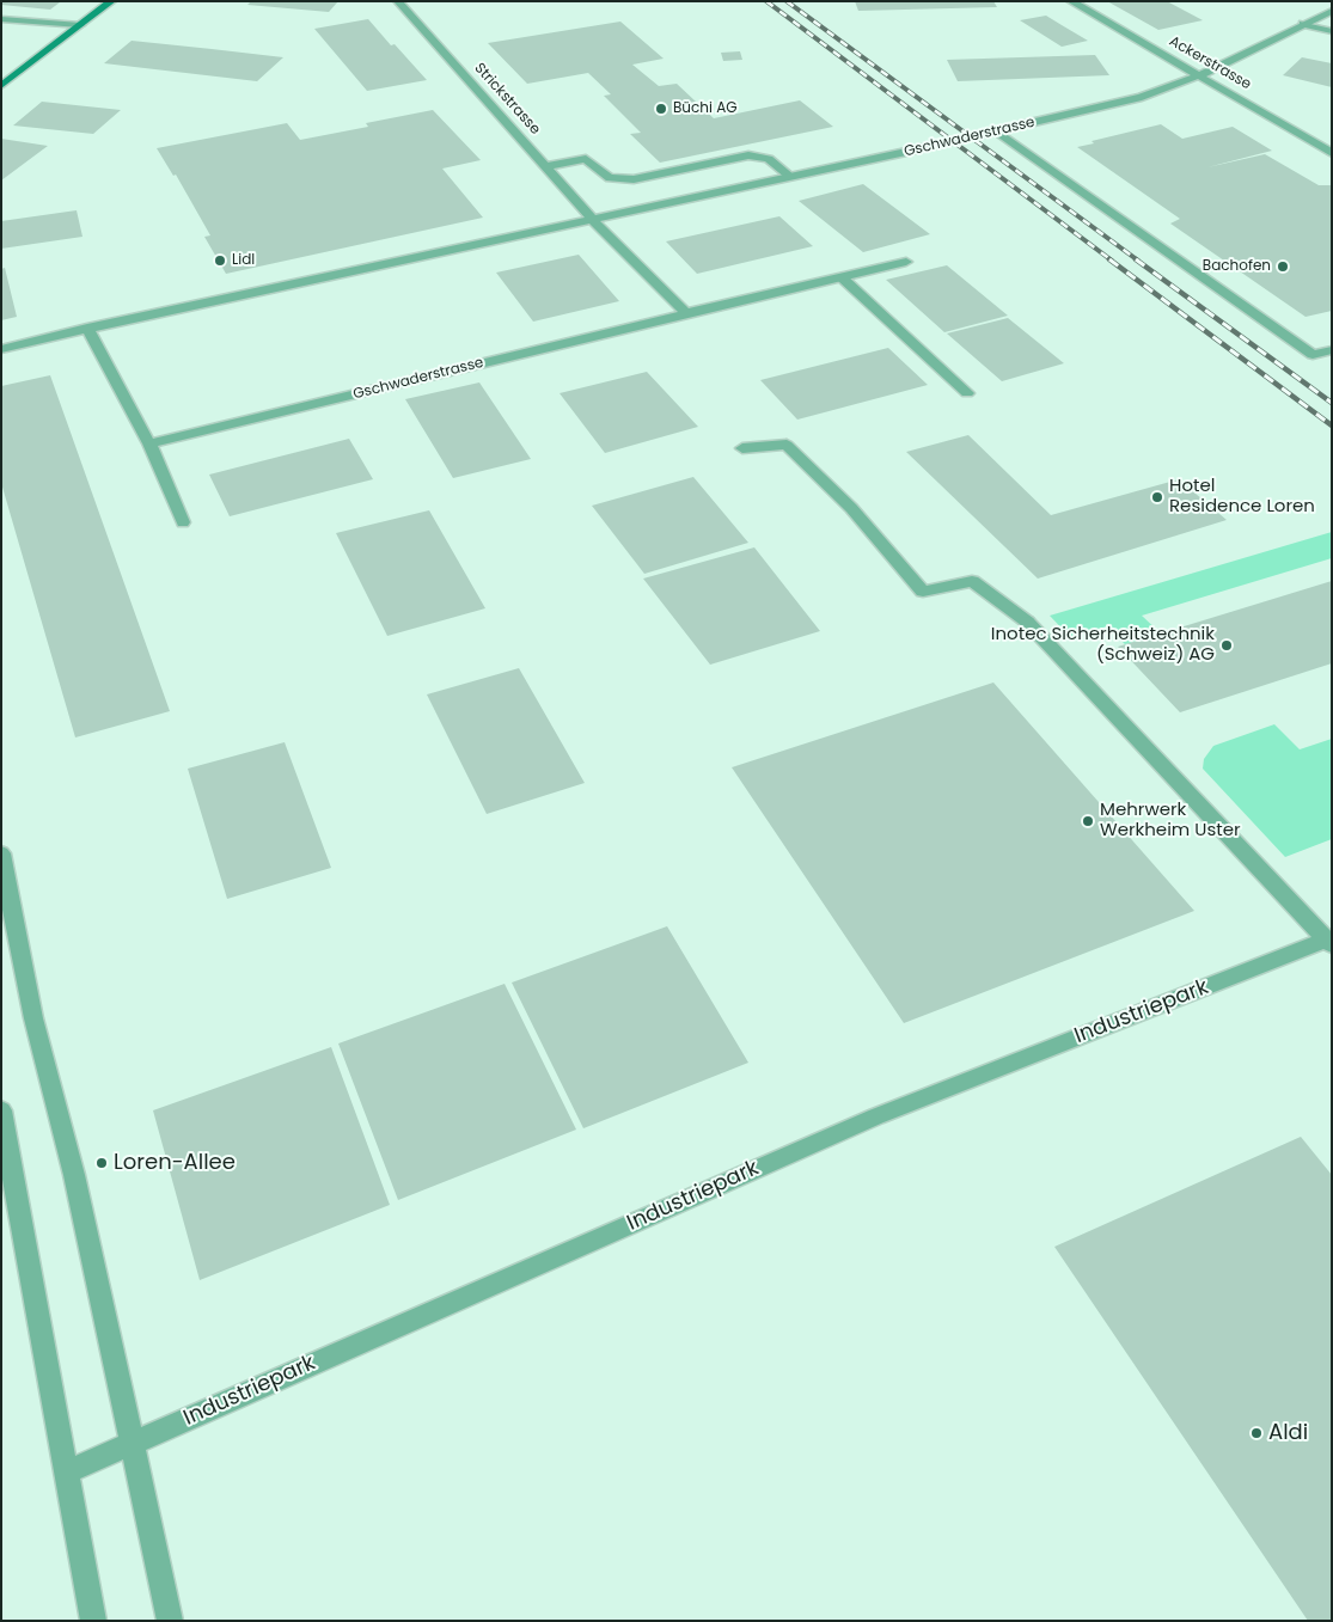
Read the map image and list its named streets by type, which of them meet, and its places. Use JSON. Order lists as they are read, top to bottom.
{
  "streets": {
    "street": [
      "Ackerstrasse",
      "Strickstrasse",
      "Gschwaderstrasse",
      "Industriepark"
    ]
  },
  "crossings": [
    ["Ackerstrasse", "Gschwaderstrasse"],
    ["Strickstrasse", "Gschwaderstrasse"]
  ],
  "places": [
    "Büchi AG",
    "Lidl",
    "Bachofen",
    "Hotel Residence Loren",
    "Inotec Sicherheitstechnik (Schweiz) AG",
    "Mehrwerk Werkheim Uster",
    "Loren-Allee",
    "Aldi"
  ]
}
